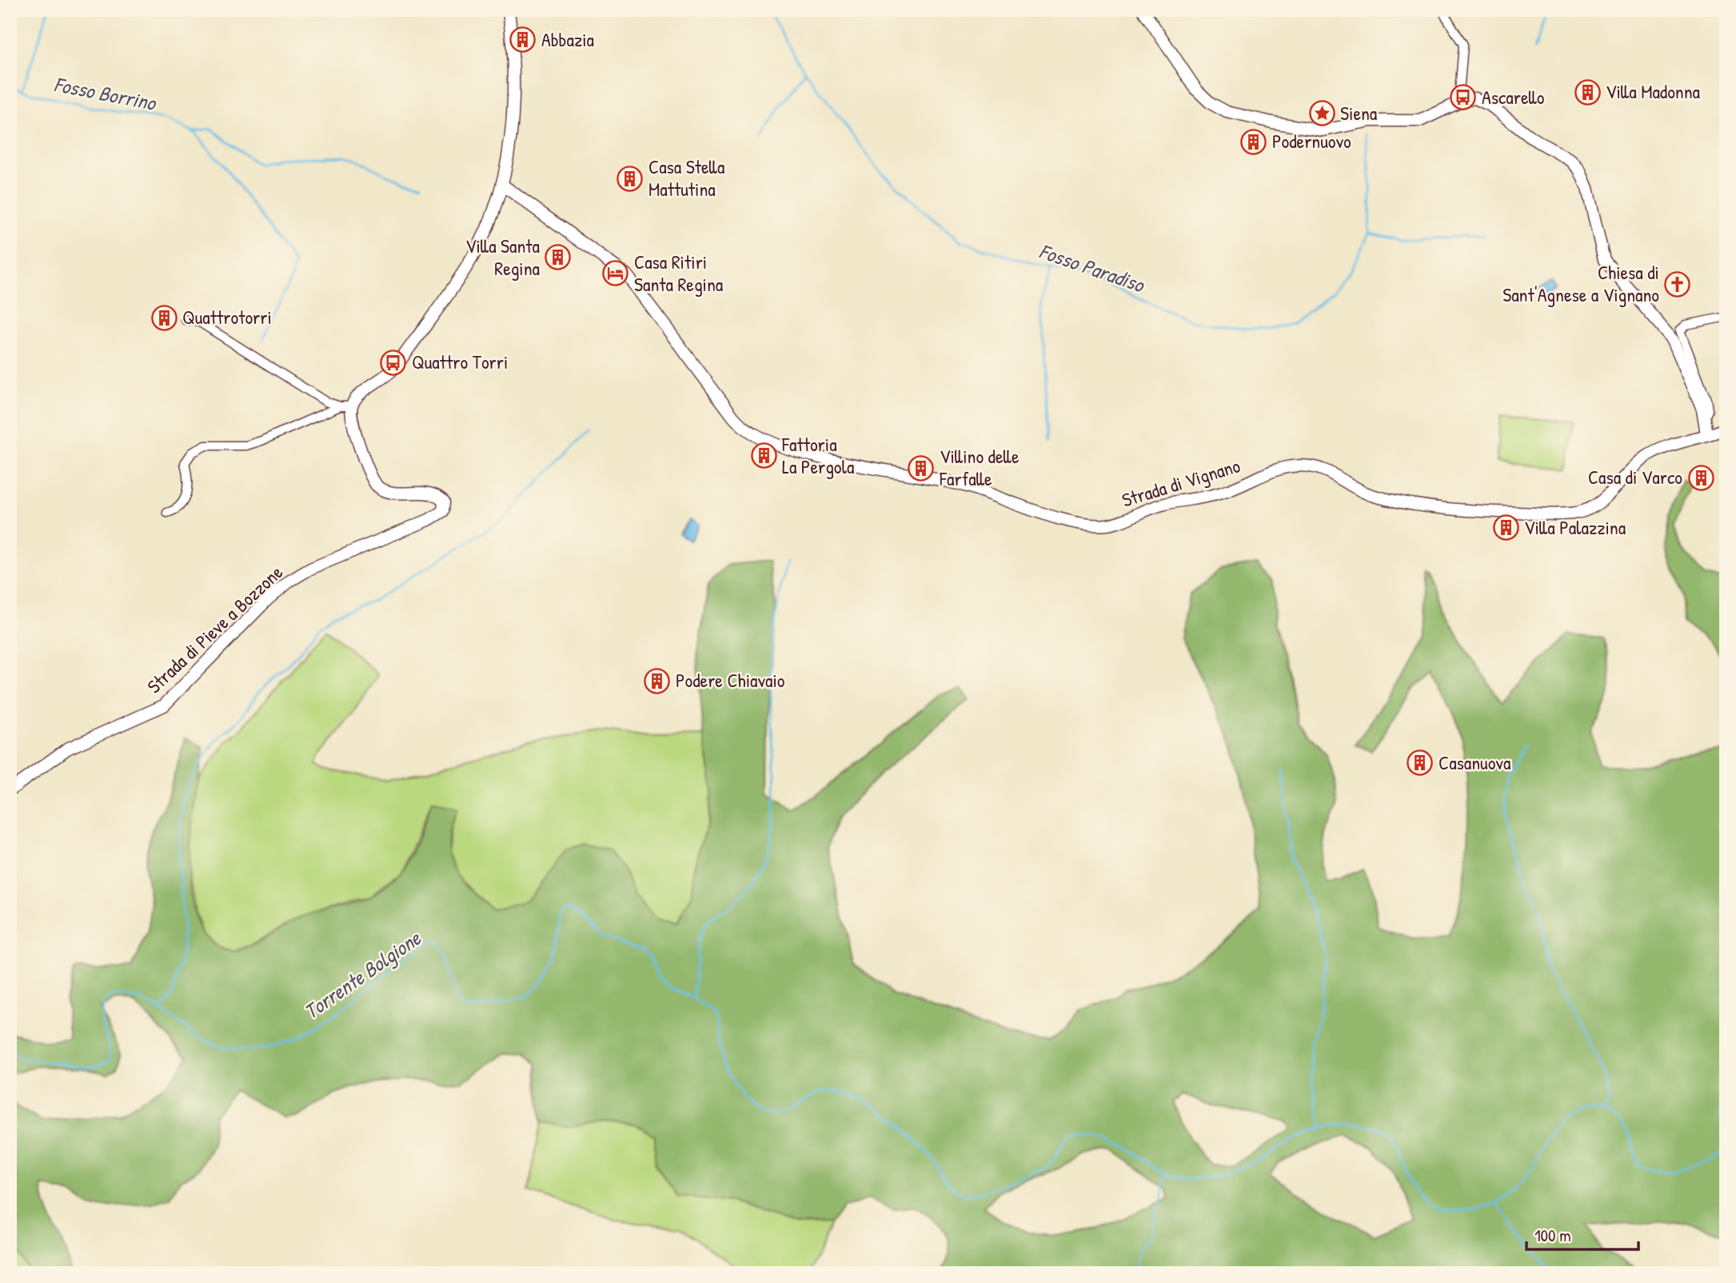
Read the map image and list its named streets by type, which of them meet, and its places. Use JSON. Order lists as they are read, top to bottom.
{
  "streets": {
    "street": ["Strada di Vignano", "Strada di Pieve a Bozzone"]
  },
  "water": ["Fosso Borrino", "Fosso Paradiso", "Torrente Bolgione"],
  "places": {
    "building": [
      "Abbazia",
      "Villa Madonna",
      "Podernuovo",
      "Casa Stella Mattutina",
      "Villa Santa Regina",
      "Quattrotorri",
      "Fattoria La Pergola",
      "Villino delle Farfalle",
      "Casa di Varco",
      "Villa Palazzina",
      "Podere Chiavaio",
      "Casanuova"
    ],
    "bus stop": ["Ascarello", "Quattro Torri"],
    "place": ["Siena"],
    "hotel": ["Casa Ritiri Santa Regina"],
    "church": ["Chiesa di Sant'Agnese a Vignano"]
  },
  "scale_bar": "100 m"
}
